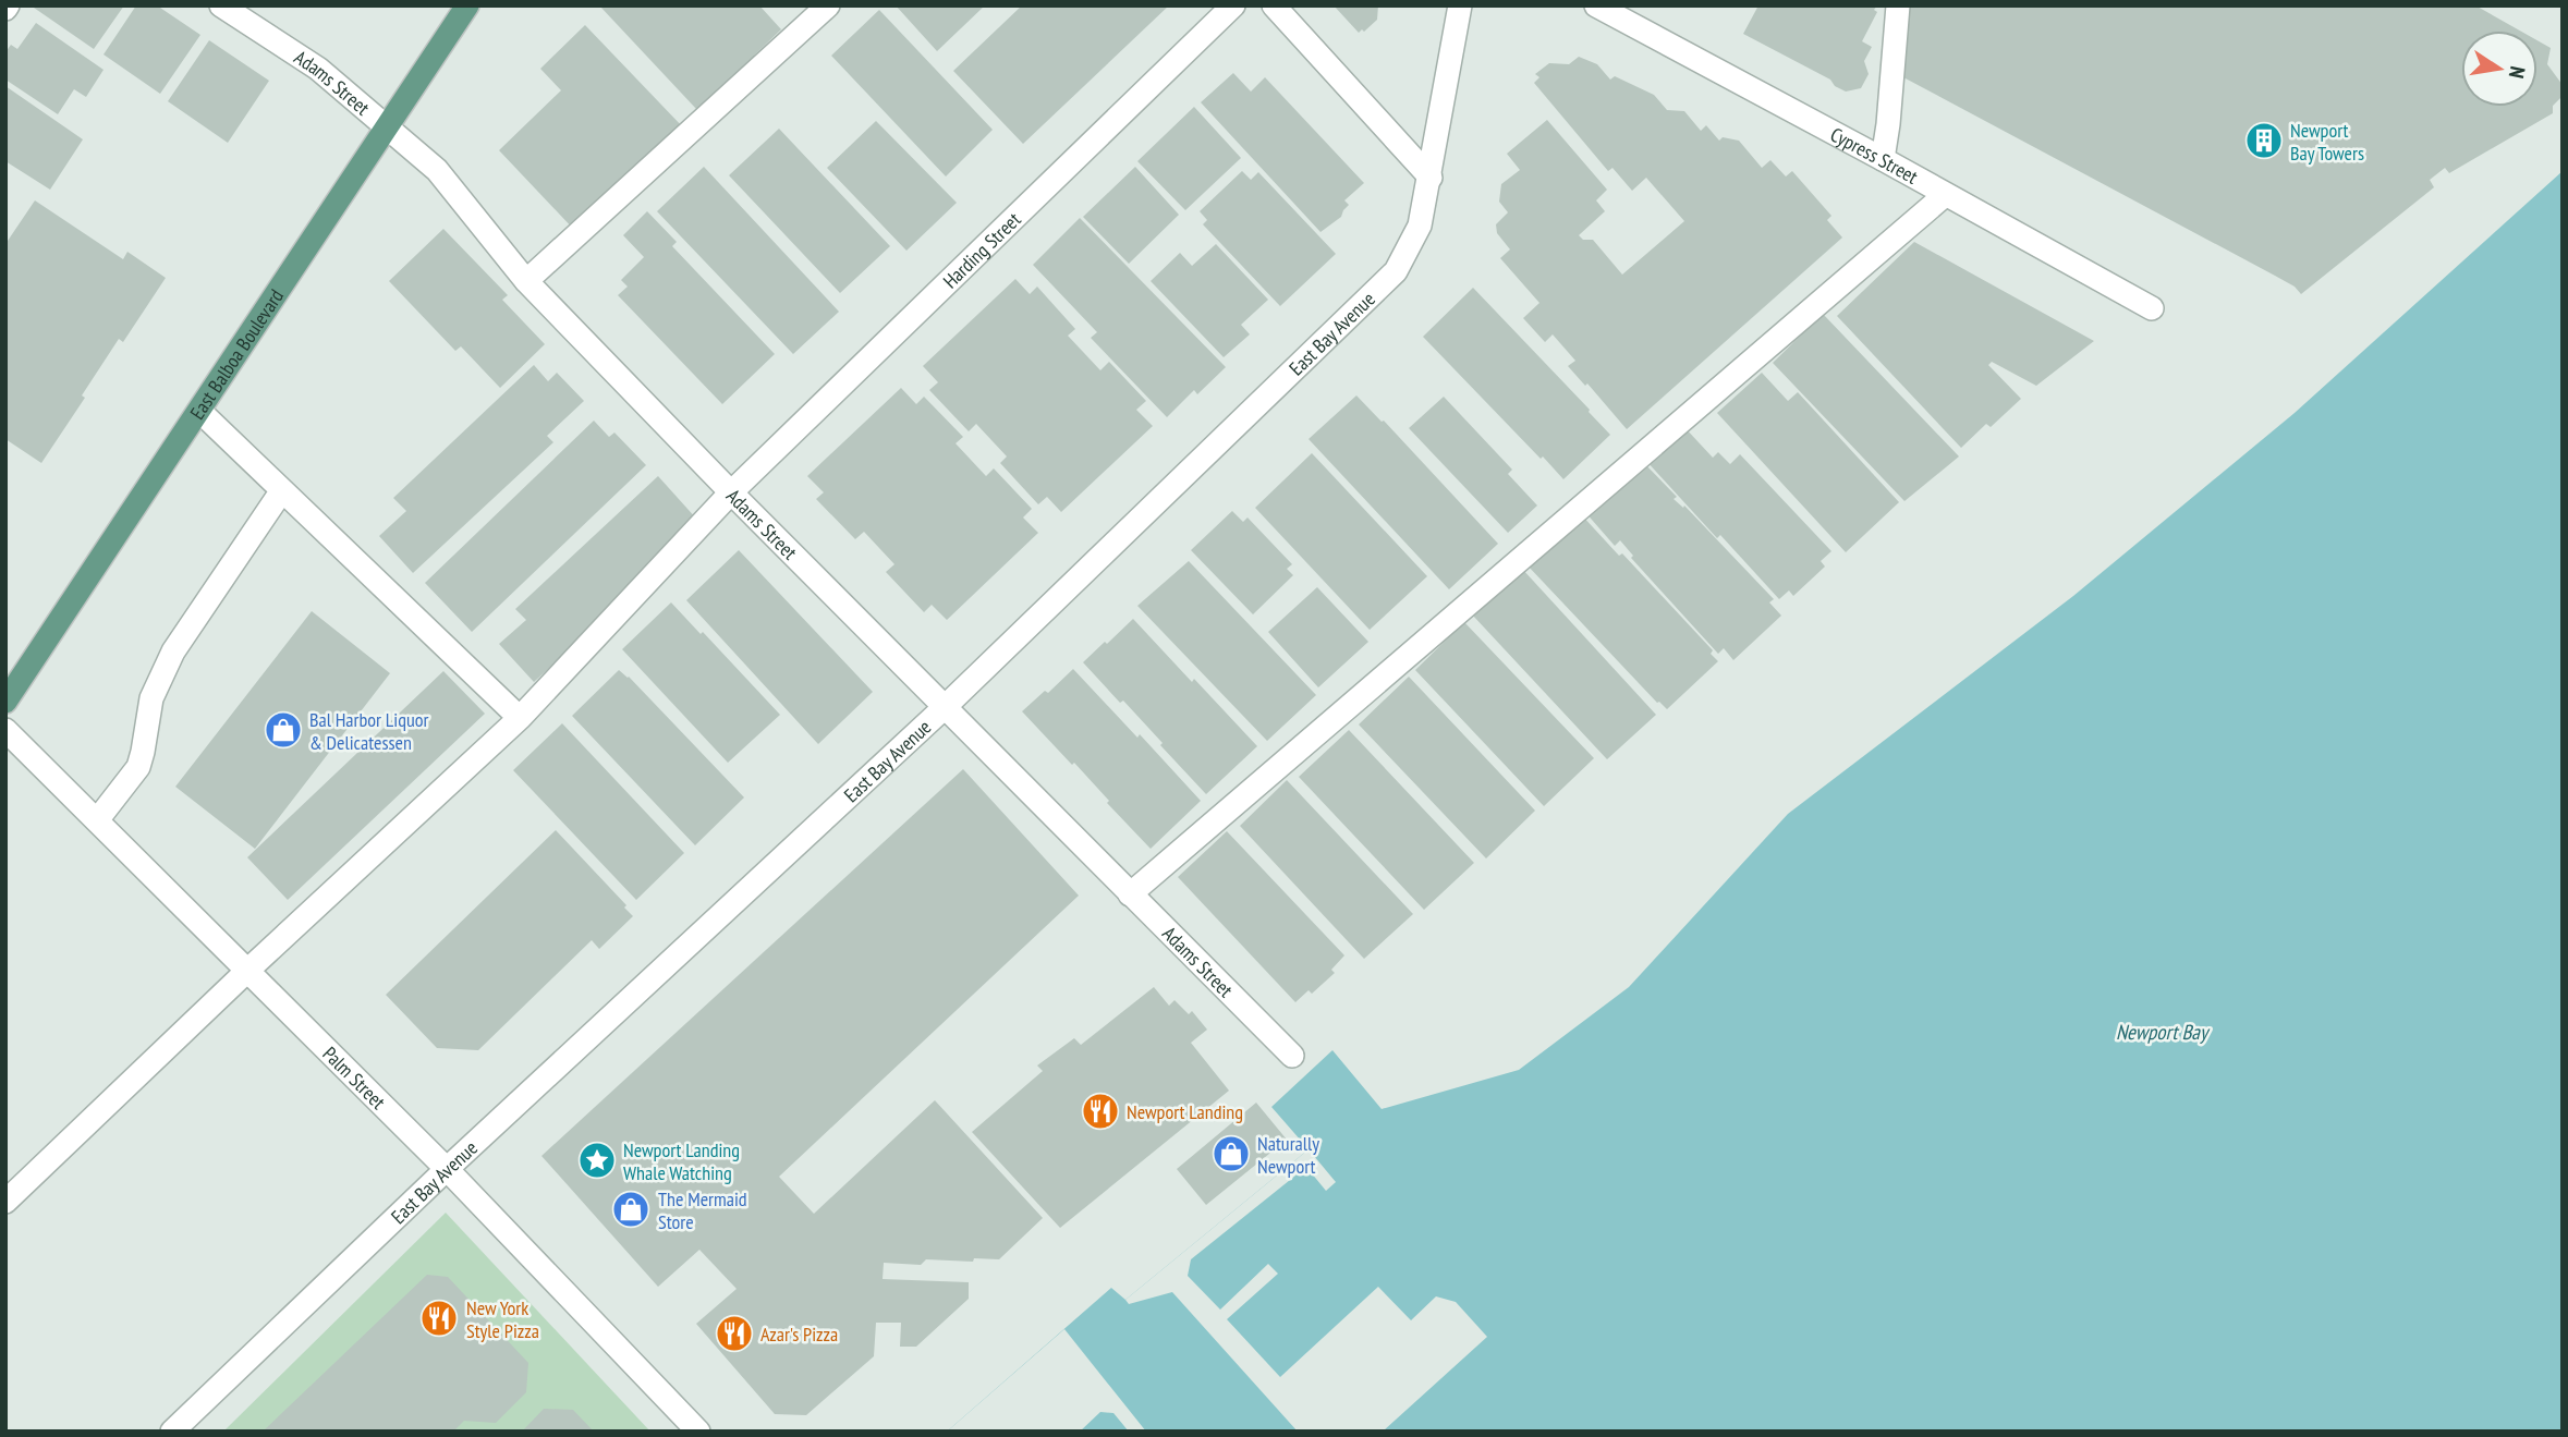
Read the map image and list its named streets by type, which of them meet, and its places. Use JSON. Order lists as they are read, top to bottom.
{
  "streets": {
    "main road": ["East Balboa Boulevard"],
    "street": [
      "Adams Street",
      "Cypress Street",
      "Harding Street",
      "East Bay Avenue",
      "Palm Street"
    ]
  },
  "crossings": [
    ["Adams Street", "Harding Street"],
    ["Adams Street", "East Bay Avenue"],
    ["Adams Street", "East Balboa Boulevard"],
    ["Harding Street", "Palm Street"],
    ["East Bay Avenue", "Palm Street"]
  ],
  "water": ["Newport Bay"],
  "places": {
    "building": ["Newport Bay Towers"],
    "shop": ["Bal Harbor Liquor & Delicatessen", "Naturally Newport", "The Mermaid Store"],
    "restaurant": ["Newport Landing", "New York Style Pizza", "Azar's Pizza"],
    "place": ["Newport Landing Whale Watching"]
  },
  "north": "right"
}
